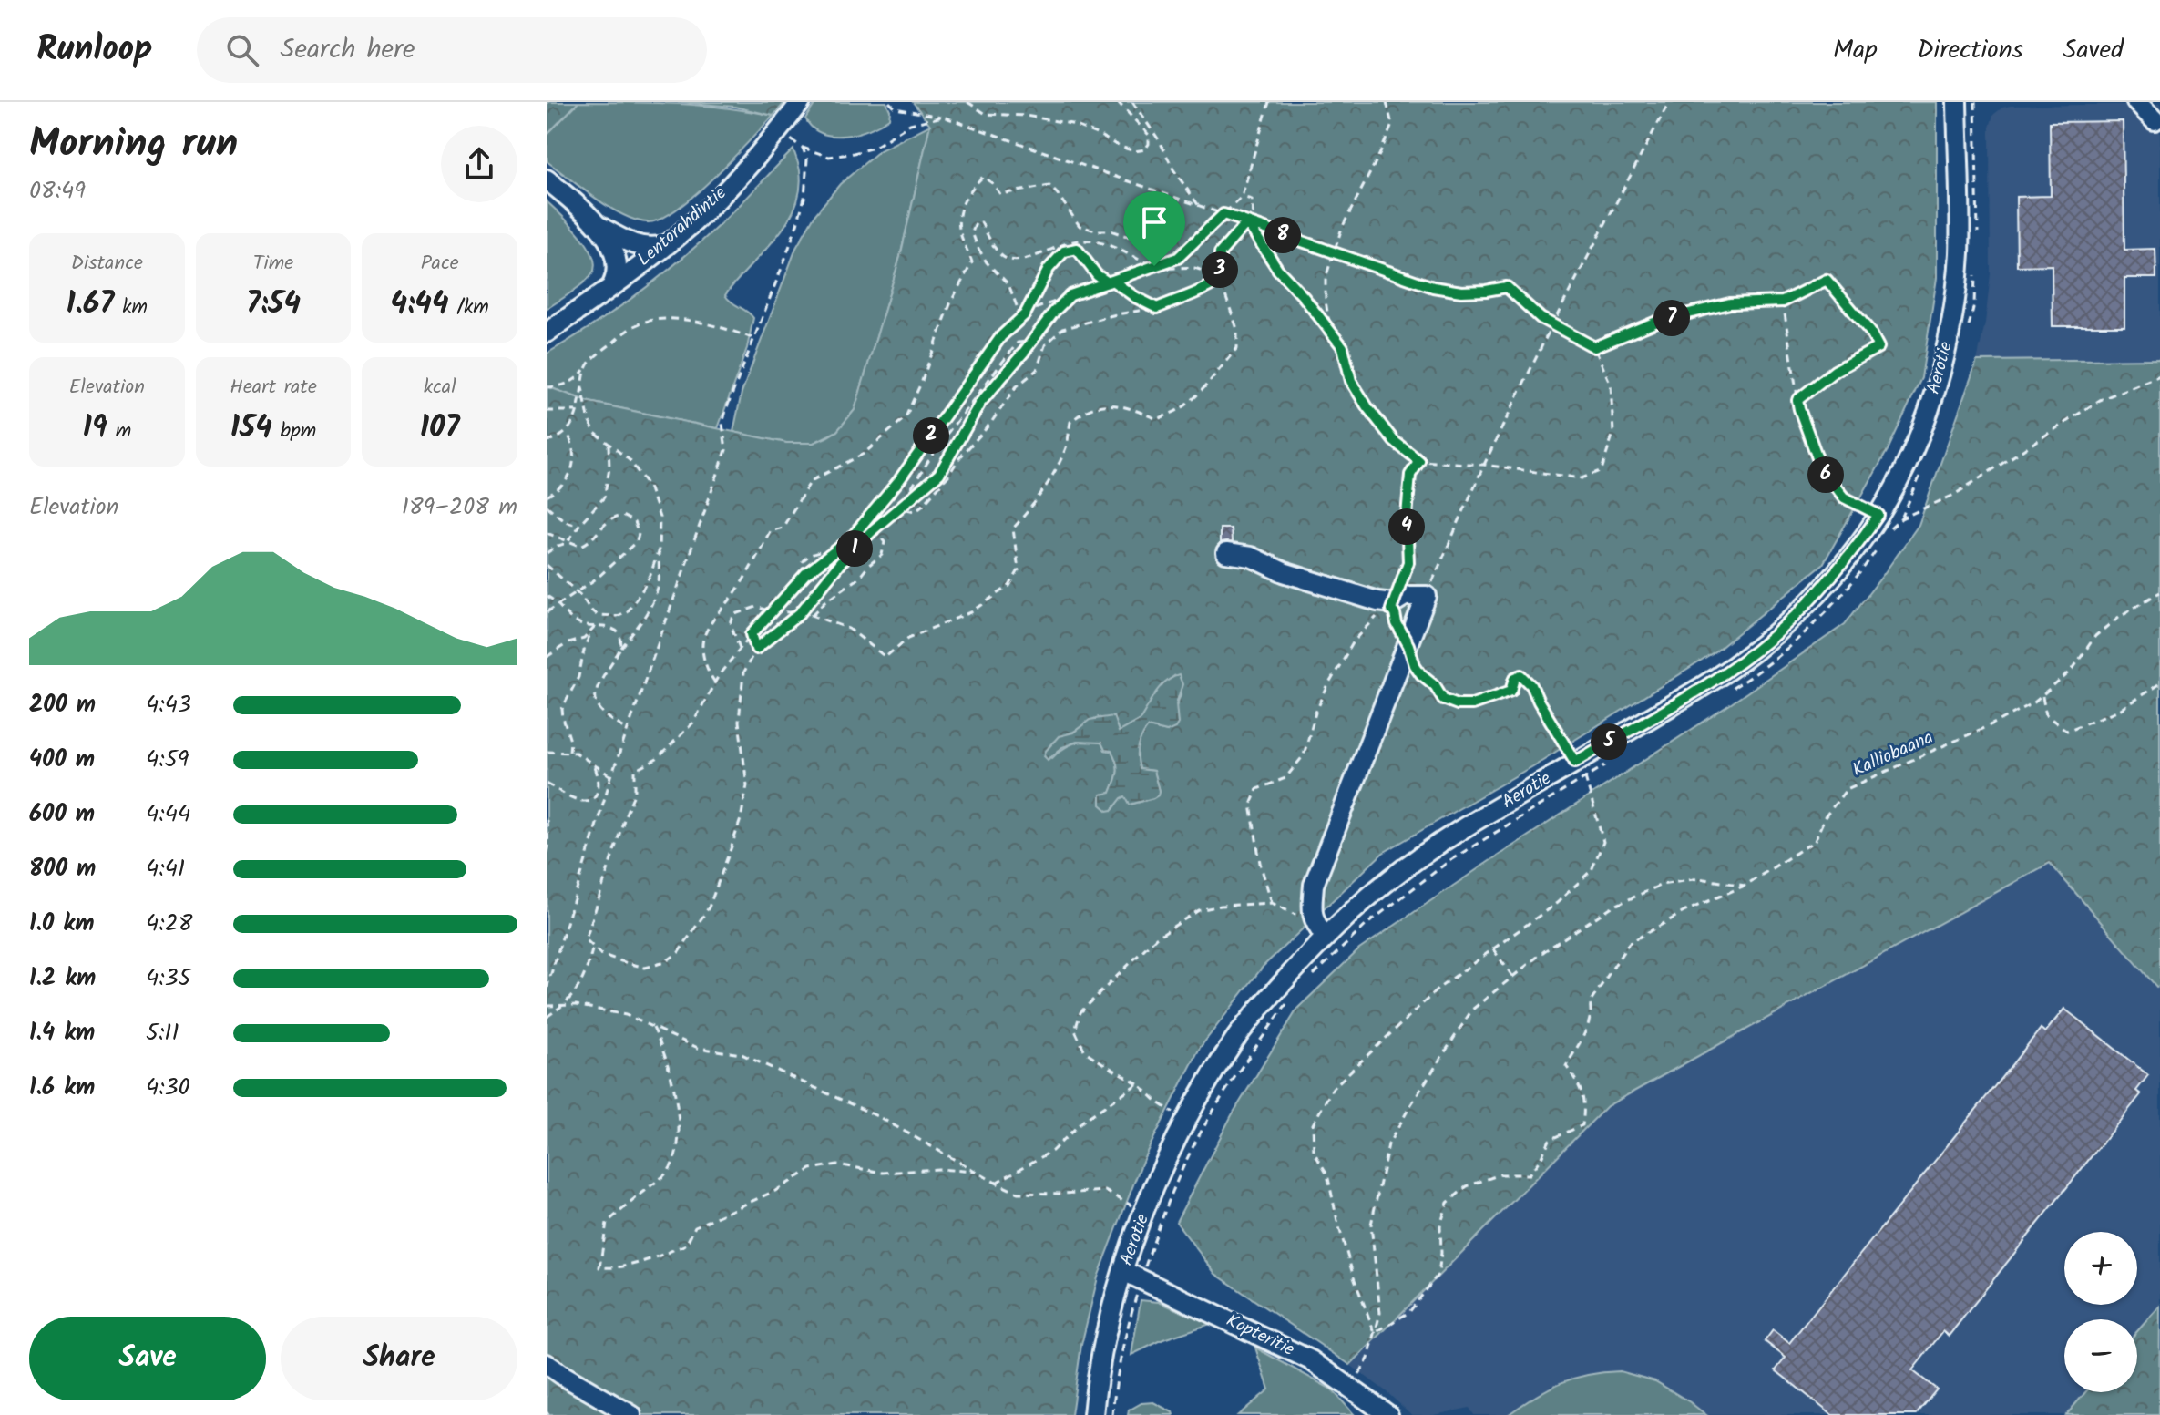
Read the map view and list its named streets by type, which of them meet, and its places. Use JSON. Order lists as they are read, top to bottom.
{
  "streets": {
    "street": ["Lentorahdintie", "Aerotie", "Kopteritie"],
    "path": ["Kalliobaana"]
  },
  "crossings": [
    ["Aerotie", "Kopteritie"]
  ],
  "page": {
    "header": "Runloop",
    "search": "Search here",
    "nav": ["Map", "Directions", "Saved"],
    "heading": ["Morning run", "08:49"],
    "pins": [
      "8",
      "3",
      "7",
      "2",
      "6",
      "4",
      "1",
      "5"
    ],
    "stats": [
      ["Distance", "1.67 km"],
      ["Time", "7:54"],
      ["Pace", "4:44 /km"],
      ["Elevation", "19 m"],
      ["Heart rate", "154 bpm"],
      ["kcal", "107"]
    ],
    "chart": ["Elevation", "189–208 m"],
    "list": [
      {
        "name": "200 m",
        "note": "4:43"
      },
      {
        "name": "400 m",
        "note": "4:59"
      },
      {
        "name": "600 m",
        "note": "4:44"
      },
      {
        "name": "800 m",
        "note": "4:41"
      },
      {
        "name": "1.0 km",
        "note": "4:28"
      },
      {
        "name": "1.2 km",
        "note": "4:35"
      },
      {
        "name": "1.4 km",
        "note": "5:11"
      },
      {
        "name": "1.6 km",
        "note": "4:30"
      }
    ],
    "map_buttons": ["+", "−"],
    "buttons": ["Save", "Share"]
  }
}
